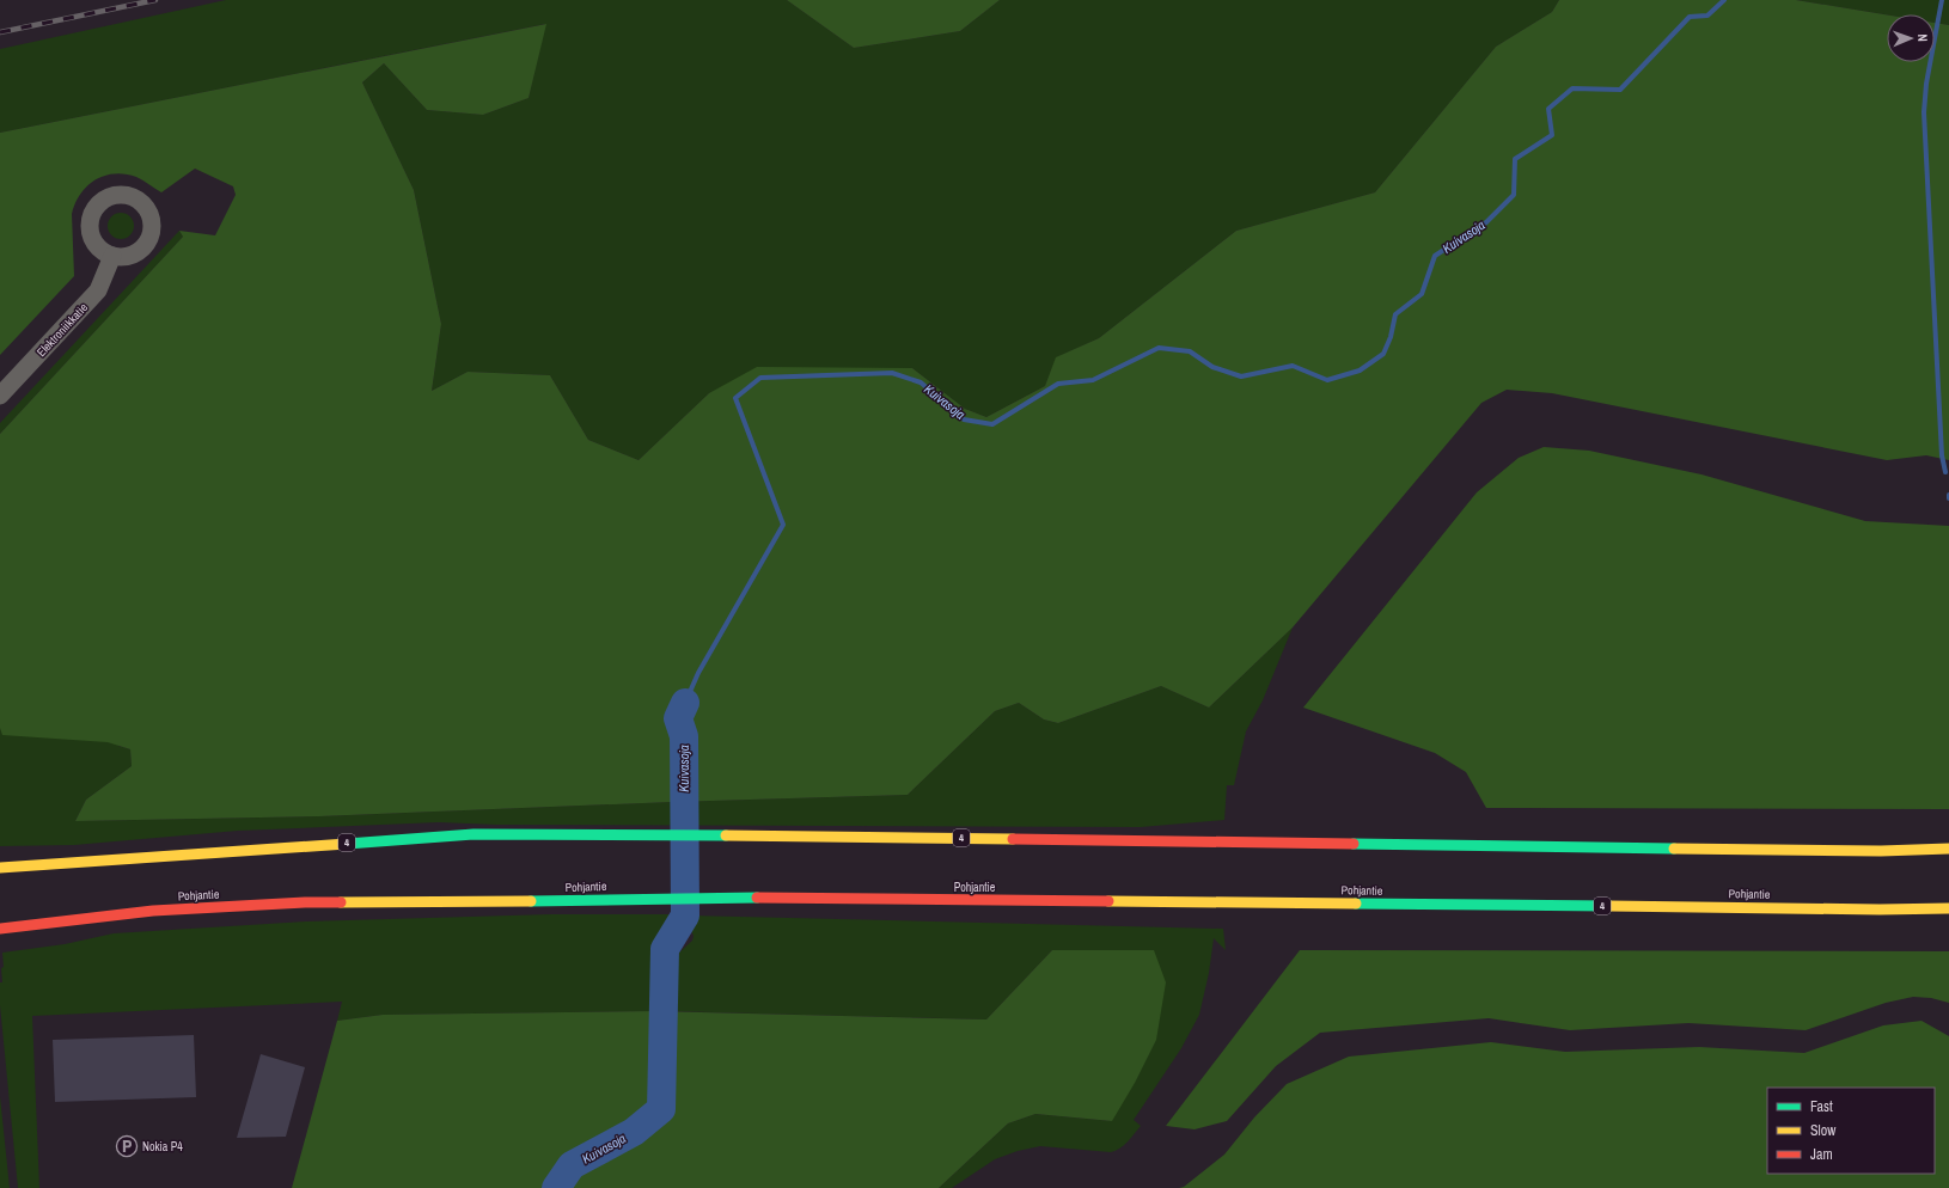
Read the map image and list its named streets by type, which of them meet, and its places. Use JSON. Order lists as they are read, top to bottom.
{
  "streets": {
    "highway": ["4", "Pohjantie"],
    "street": ["Elektroniikkatie"]
  },
  "water": ["Kuivasoja"],
  "places": {
    "parking": ["Nokia P4"]
  },
  "legend": ["Fast", "Slow", "Jam"],
  "north": "right"
}
